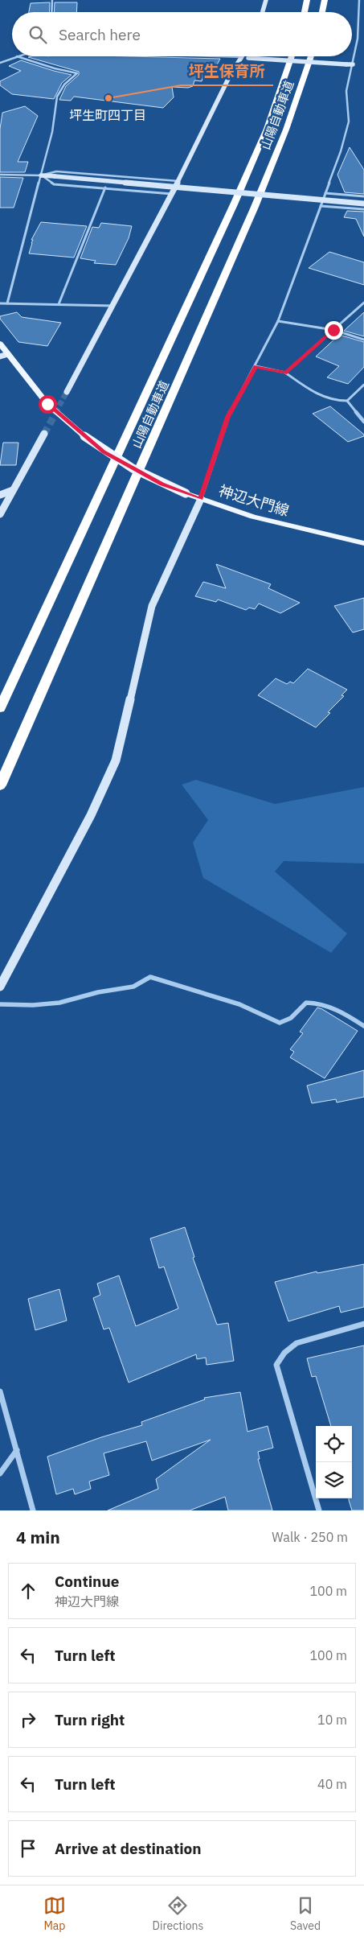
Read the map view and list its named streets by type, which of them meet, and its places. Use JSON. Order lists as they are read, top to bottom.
{
  "streets": {
    "highway": ["山陽自動車道"],
    "main road": ["神辺大門線"]
  },
  "districts": ["坪生町四丁目"],
  "places": ["坪生保育所"],
  "page": {
    "search": "Search here",
    "heading": ["4 min", "Walk · 250 m"],
    "list": [
      ["Continue", "神辺大門線", "100 m"],
      ["Turn left", "100 m"],
      ["Turn right", "10 m"],
      ["Turn left", "40 m"],
      "Arrive at destination"
    ],
    "nav": ["Map", "Directions", "Saved"]
  }
}
